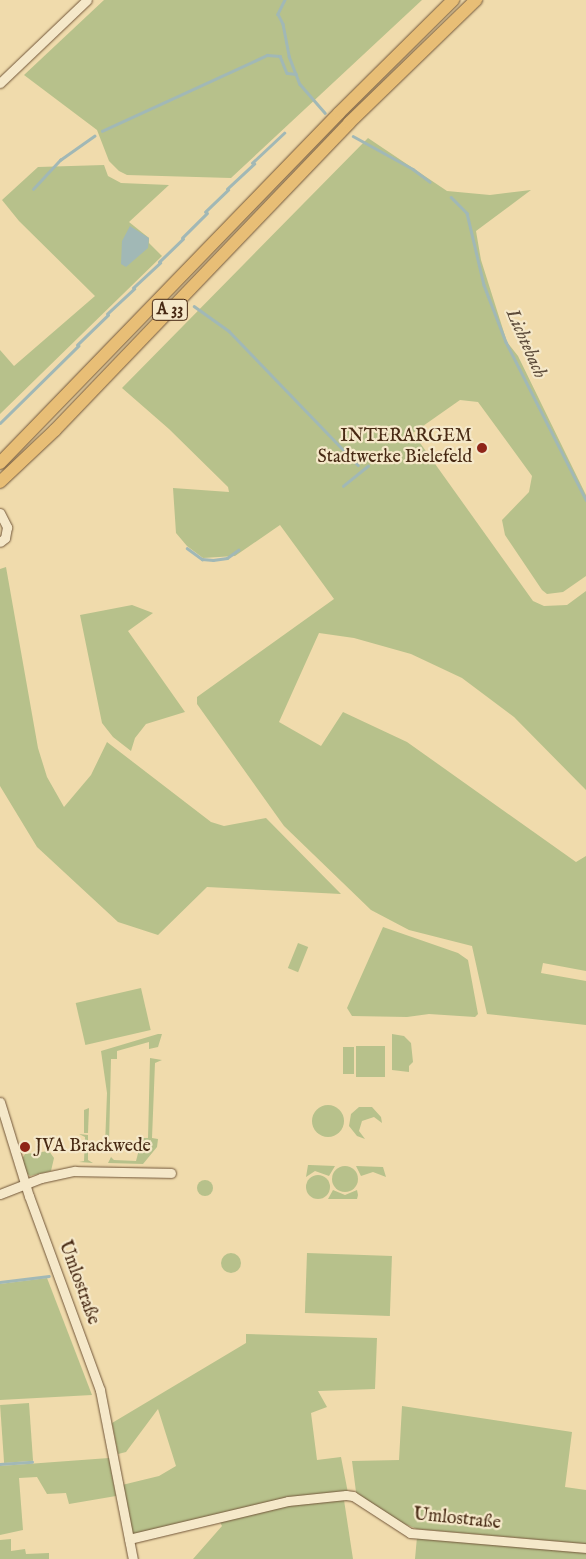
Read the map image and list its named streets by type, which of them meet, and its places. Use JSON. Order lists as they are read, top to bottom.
{
  "streets": {
    "highway": ["A 33"],
    "street": ["Umlostraße"]
  },
  "water": ["Lichtebach"],
  "places": ["INTERARGEM Stadtwerke Bielefeld", "JVA Brackwede"]
}
